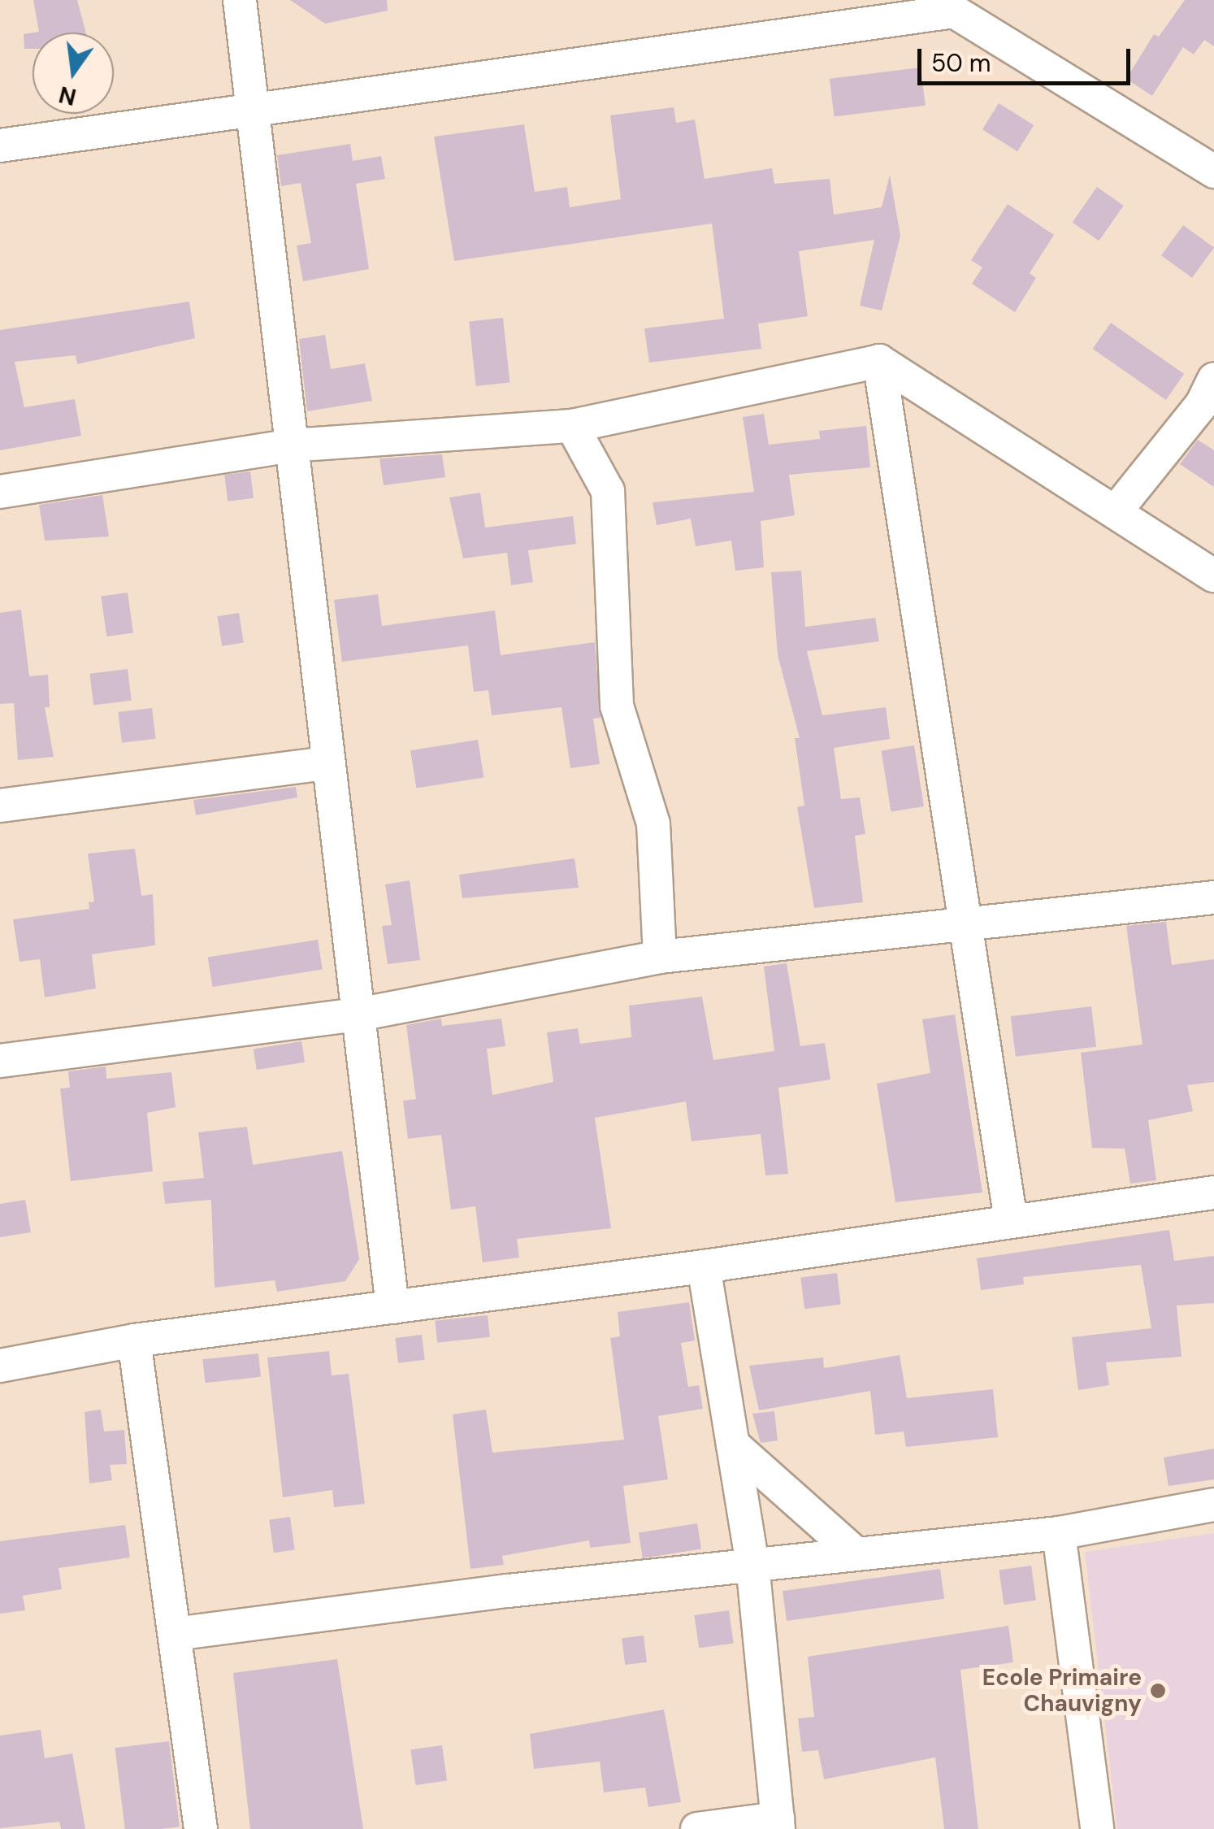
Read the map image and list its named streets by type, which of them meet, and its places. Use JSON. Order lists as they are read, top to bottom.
{
  "places": ["Ecole Primaire Chauvigny"],
  "scale_bar": "50 m",
  "north": "bottom"
}
